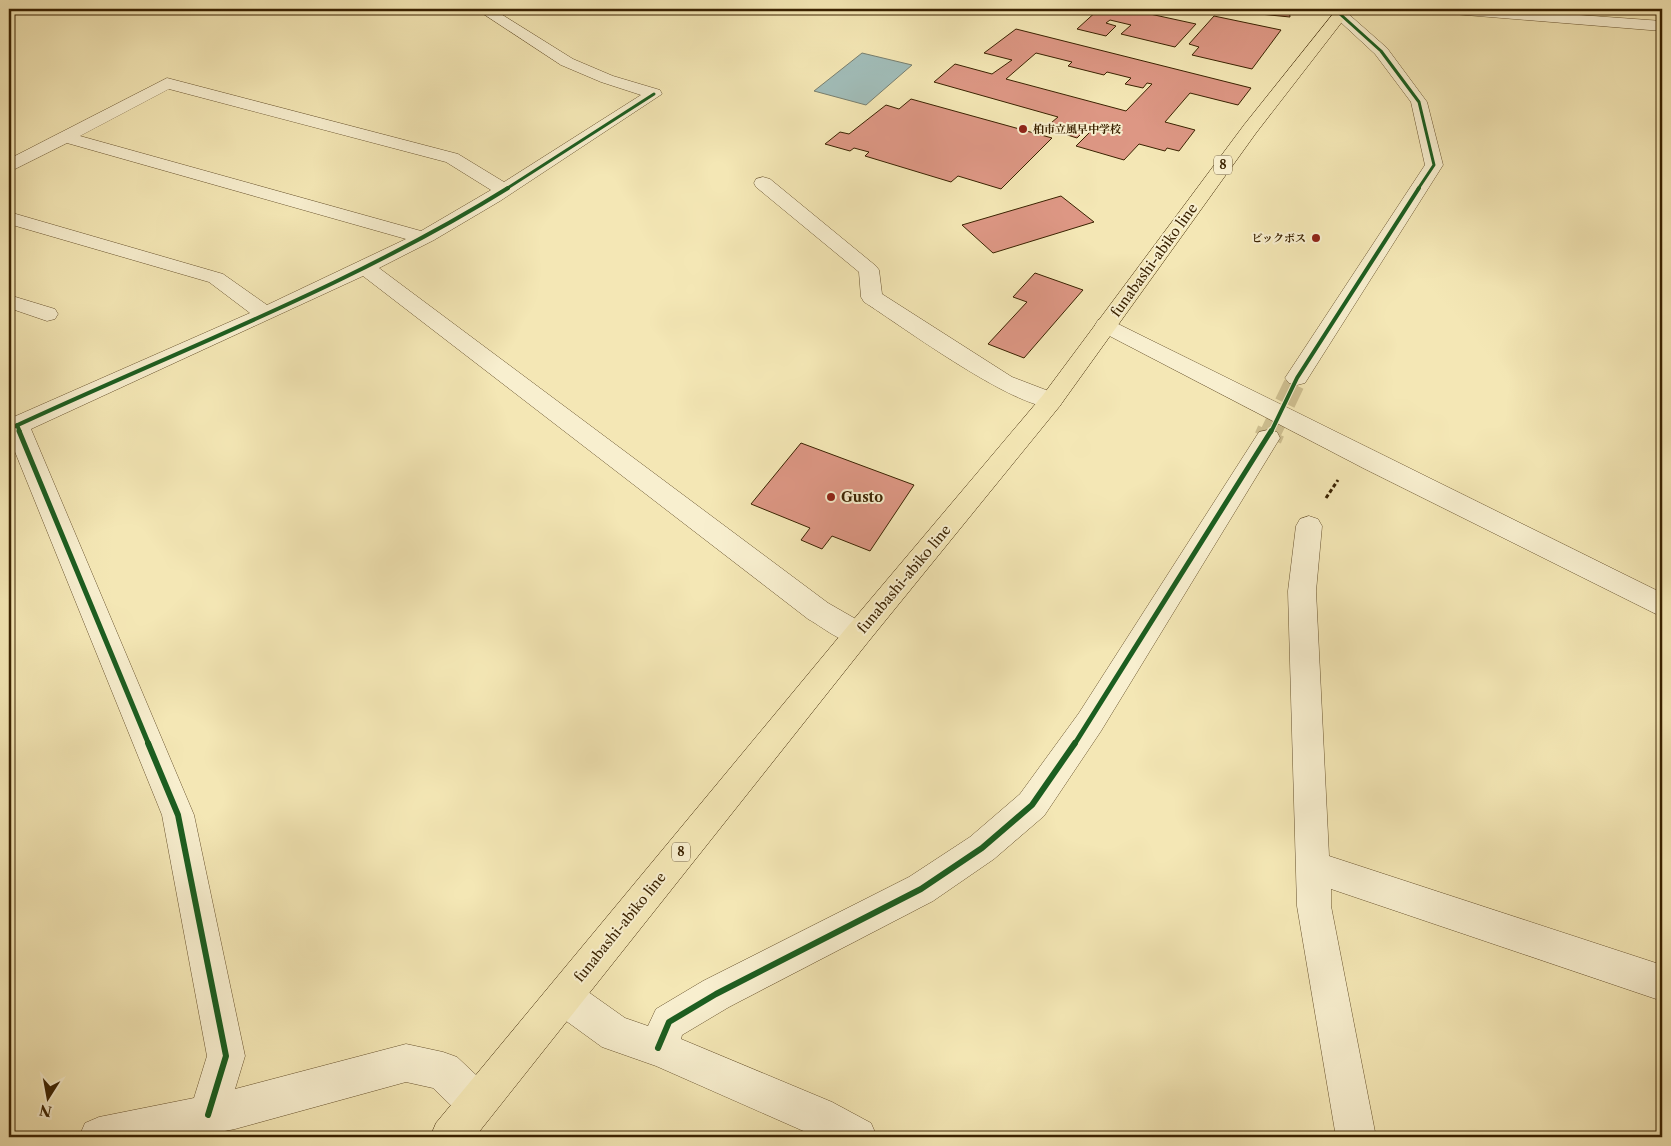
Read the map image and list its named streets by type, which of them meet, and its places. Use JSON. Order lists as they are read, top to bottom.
{
  "streets": {
    "main road": ["8", "funabashi-abiko line"]
  },
  "places": ["柏市立風早中学校", "ビックボス", "Gusto"],
  "north": "bottom"
}
